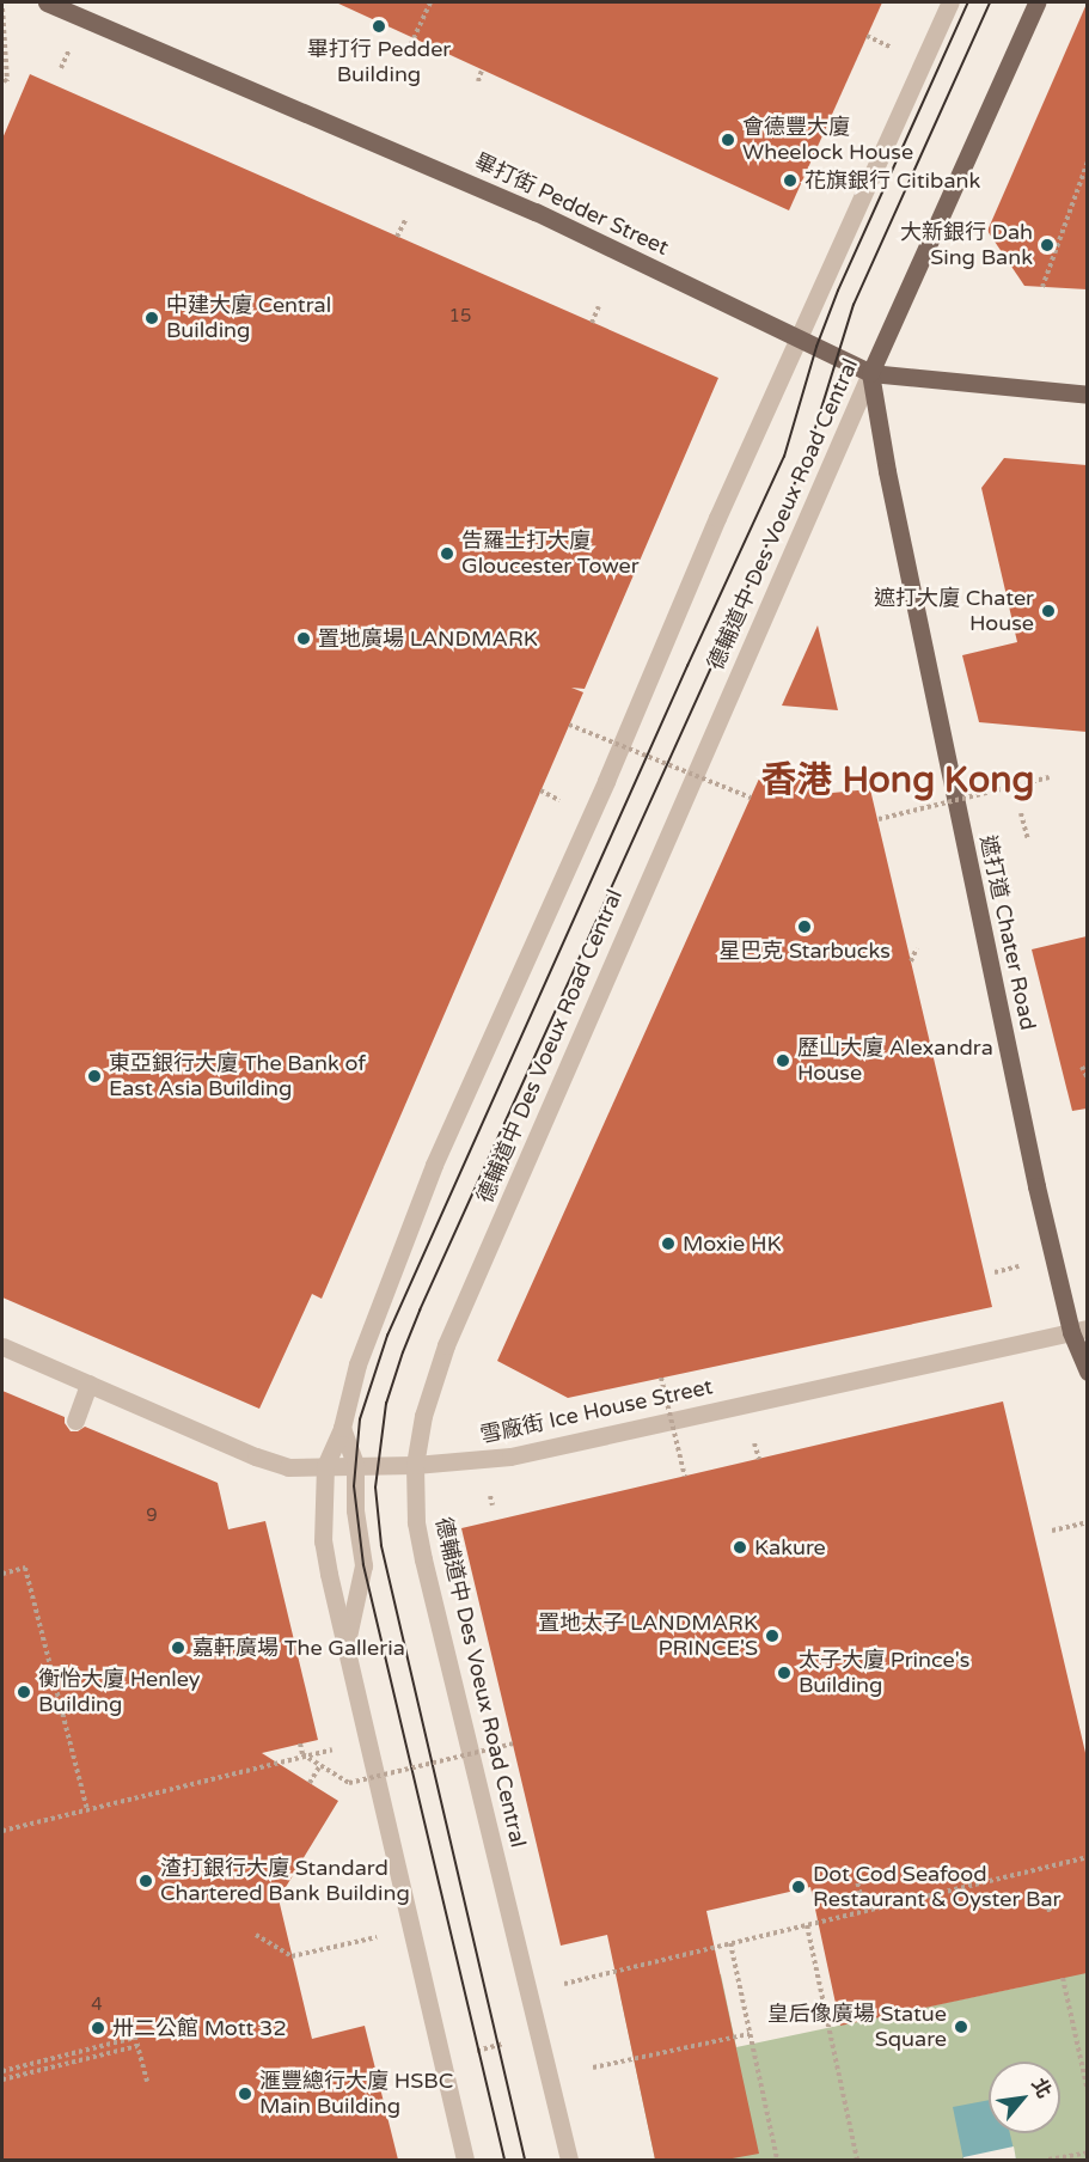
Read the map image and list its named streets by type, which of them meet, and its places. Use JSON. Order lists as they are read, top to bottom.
{
  "streets": {
    "main road": ["畢打街 Pedder Street", "德輔道中 Des Voeux Road Central", "遮打道 Chater Road"],
    "street": ["雪廠街 Ice House Street"]
  },
  "crossings": [
    ["畢打街 Pedder Street", "德輔道中 Des Voeux Road Central"],
    ["畢打街 Pedder Street", "遮打道 Chater Road"],
    ["德輔道中 Des Voeux Road Central", "遮打道 Chater Road"],
    ["德輔道中 Des Voeux Road Central", "雪廠街 Ice House Street"],
    ["遮打道 Chater Road", "雪廠街 Ice House Street"]
  ],
  "districts": ["香港 Hong Kong"],
  "places": [
    "畢打行 Pedder Building",
    "會德豐大廈 Wheelock House",
    "花旗銀行 Citibank",
    "大新銀行 Dah Sing Bank",
    "中建大廈 Central Building",
    "告羅士打大廈 Gloucester Tower",
    "遮打大廈 Chater House",
    "置地廣場 LANDMARK",
    "星巴克 Starbucks",
    "歷山大廈 Alexandra House",
    "東亞銀行大廈 The Bank of East Asia Building",
    "Moxie HK",
    "Kakure",
    "置地太子 LANDMARK PRINCE'S",
    "嘉軒廣場 The Galleria",
    "太子大廈 Prince's Building",
    "衡怡大廈 Henley Building",
    "渣打銀行大廈 Standard Chartered Bank Building",
    "Dot Cod Seafood Restaurant & Oyster Bar",
    "皇后像廣場 Statue Square",
    "卅二公館 Mott 32",
    "滙豐總行大廈 HSBC Main Building"
  ],
  "house_numbers": ["15", "9", "4"],
  "north": "top right"
}
